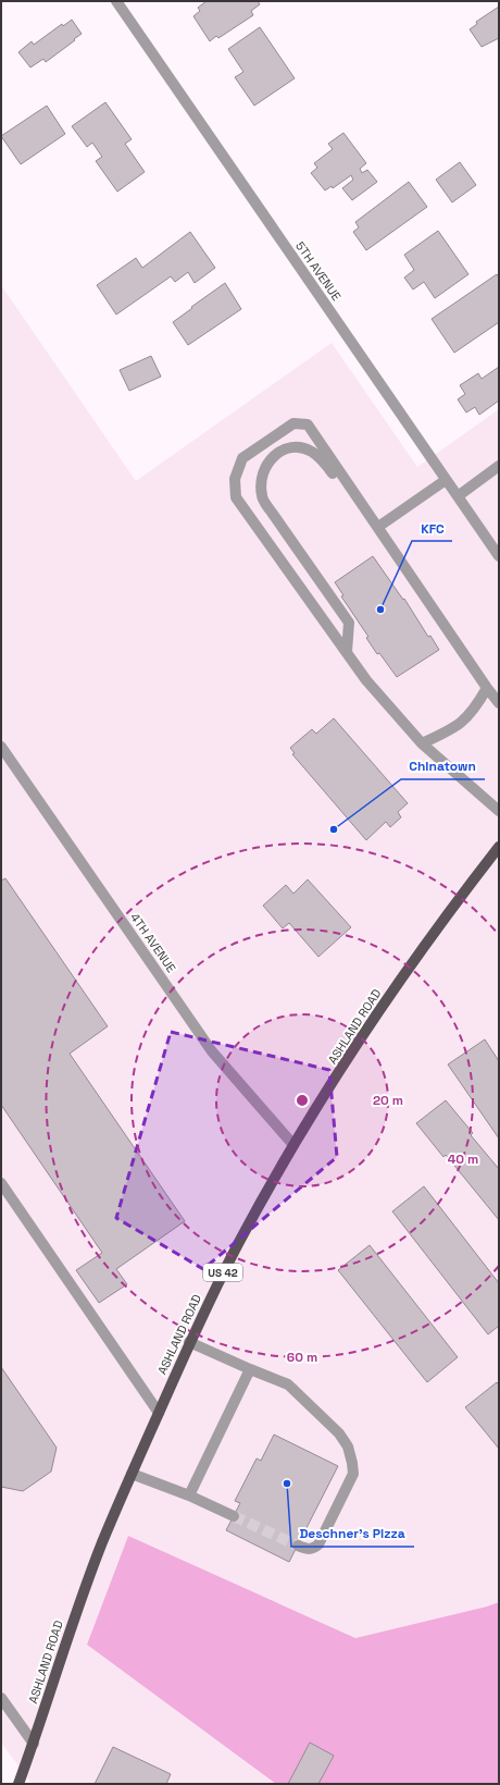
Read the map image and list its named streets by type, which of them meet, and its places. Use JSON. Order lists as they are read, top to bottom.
{
  "streets": {
    "main road": ["ASHLAND ROAD", "US 42"],
    "street": ["5TH AVENUE", "4TH AVENUE"]
  },
  "crossings": [
    ["4TH AVENUE", "ASHLAND ROAD"]
  ],
  "places": ["KFC", "Chinatown", "Deschner's Pizza"],
  "rings": ["20 m", "40 m", "60 m"]
}
